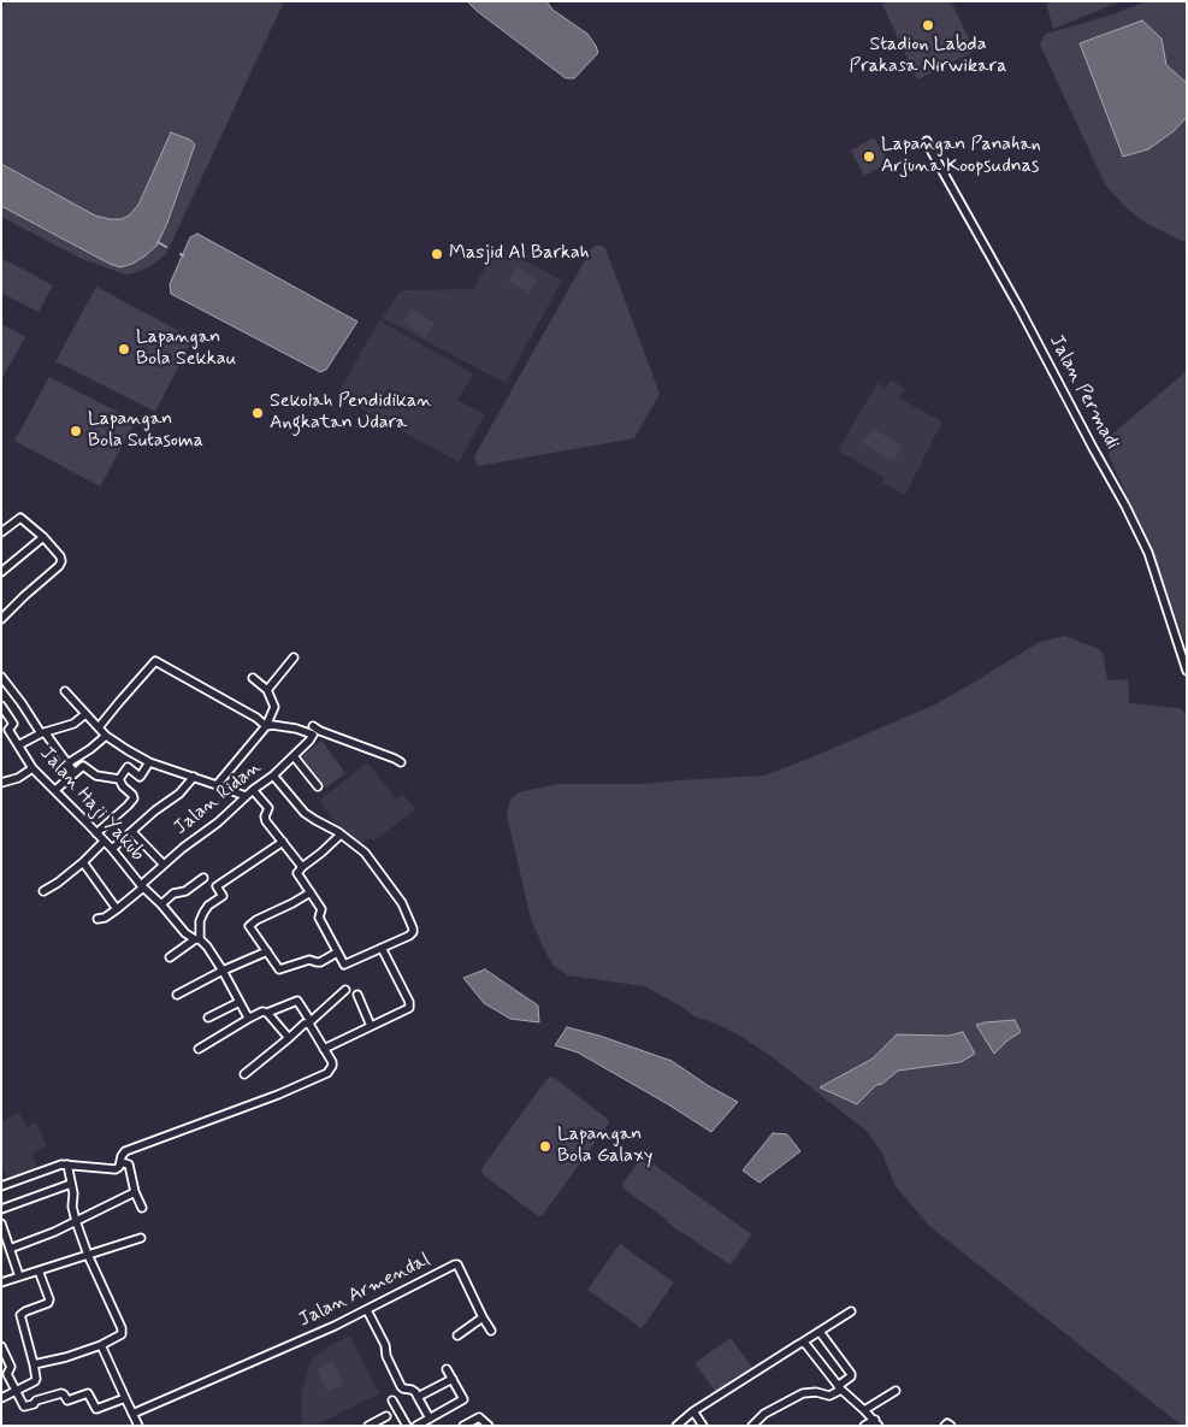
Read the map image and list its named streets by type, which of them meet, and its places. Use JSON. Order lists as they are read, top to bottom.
{
  "streets": {
    "street": [
      "Jalan Permadi",
      "Jalan Ridan",
      "Jalan Haji Yakub",
      "Jalan Armendal"
    ]
  },
  "crossings": [
    ["Jalan Ridan", "Jalan Haji Yakub"]
  ],
  "places": [
    "Stadion Labda Prakasa Nirwikara",
    "Lapangan Panahan Arjuna Koopsudnas",
    "Masjid Al Barkah",
    "Lapangan Bola Sekkau",
    "Sekolah Pendidikan Angkatan Udara",
    "Lapangan Bola Sutasoma",
    "Lapangan Bola Galaxy"
  ]
}
